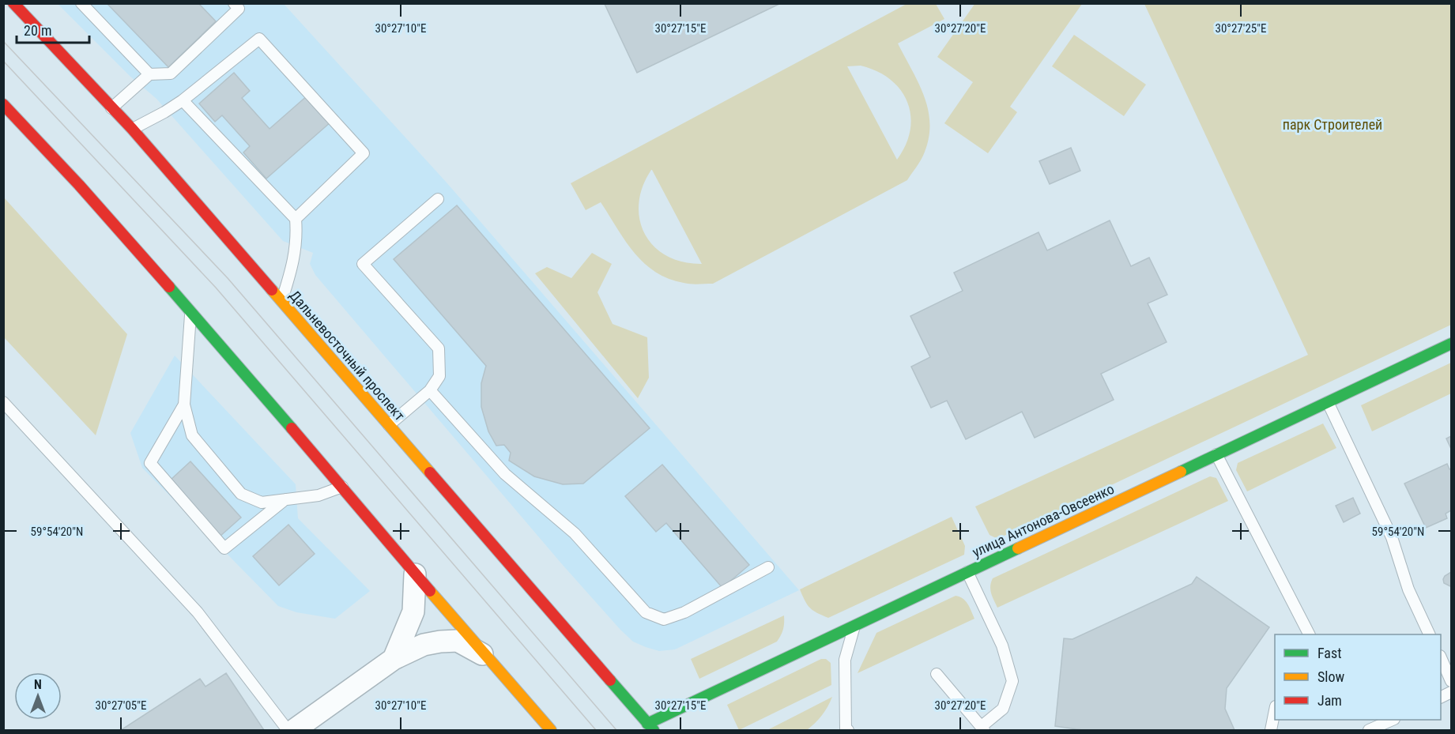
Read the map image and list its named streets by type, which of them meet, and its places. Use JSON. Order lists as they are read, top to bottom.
{
  "streets": {
    "main road": ["Дальневосточный проспект", "улица Антонова-Овсеенко"]
  },
  "crossings": [
    ["Дальневосточный проспект", "улица Антонова-Овсеенко"]
  ],
  "parks": ["парк Строителей"],
  "legend": ["Fast", "Slow", "Jam"],
  "scale_bar": "20 m",
  "north": "top",
  "coordinates": [
    "30°27'10\"E",
    "30°27'15\"E",
    "30°27'20\"E",
    "30°27'25\"E",
    "59°54'20\"N",
    "30°27'05\"E"
  ]
}
